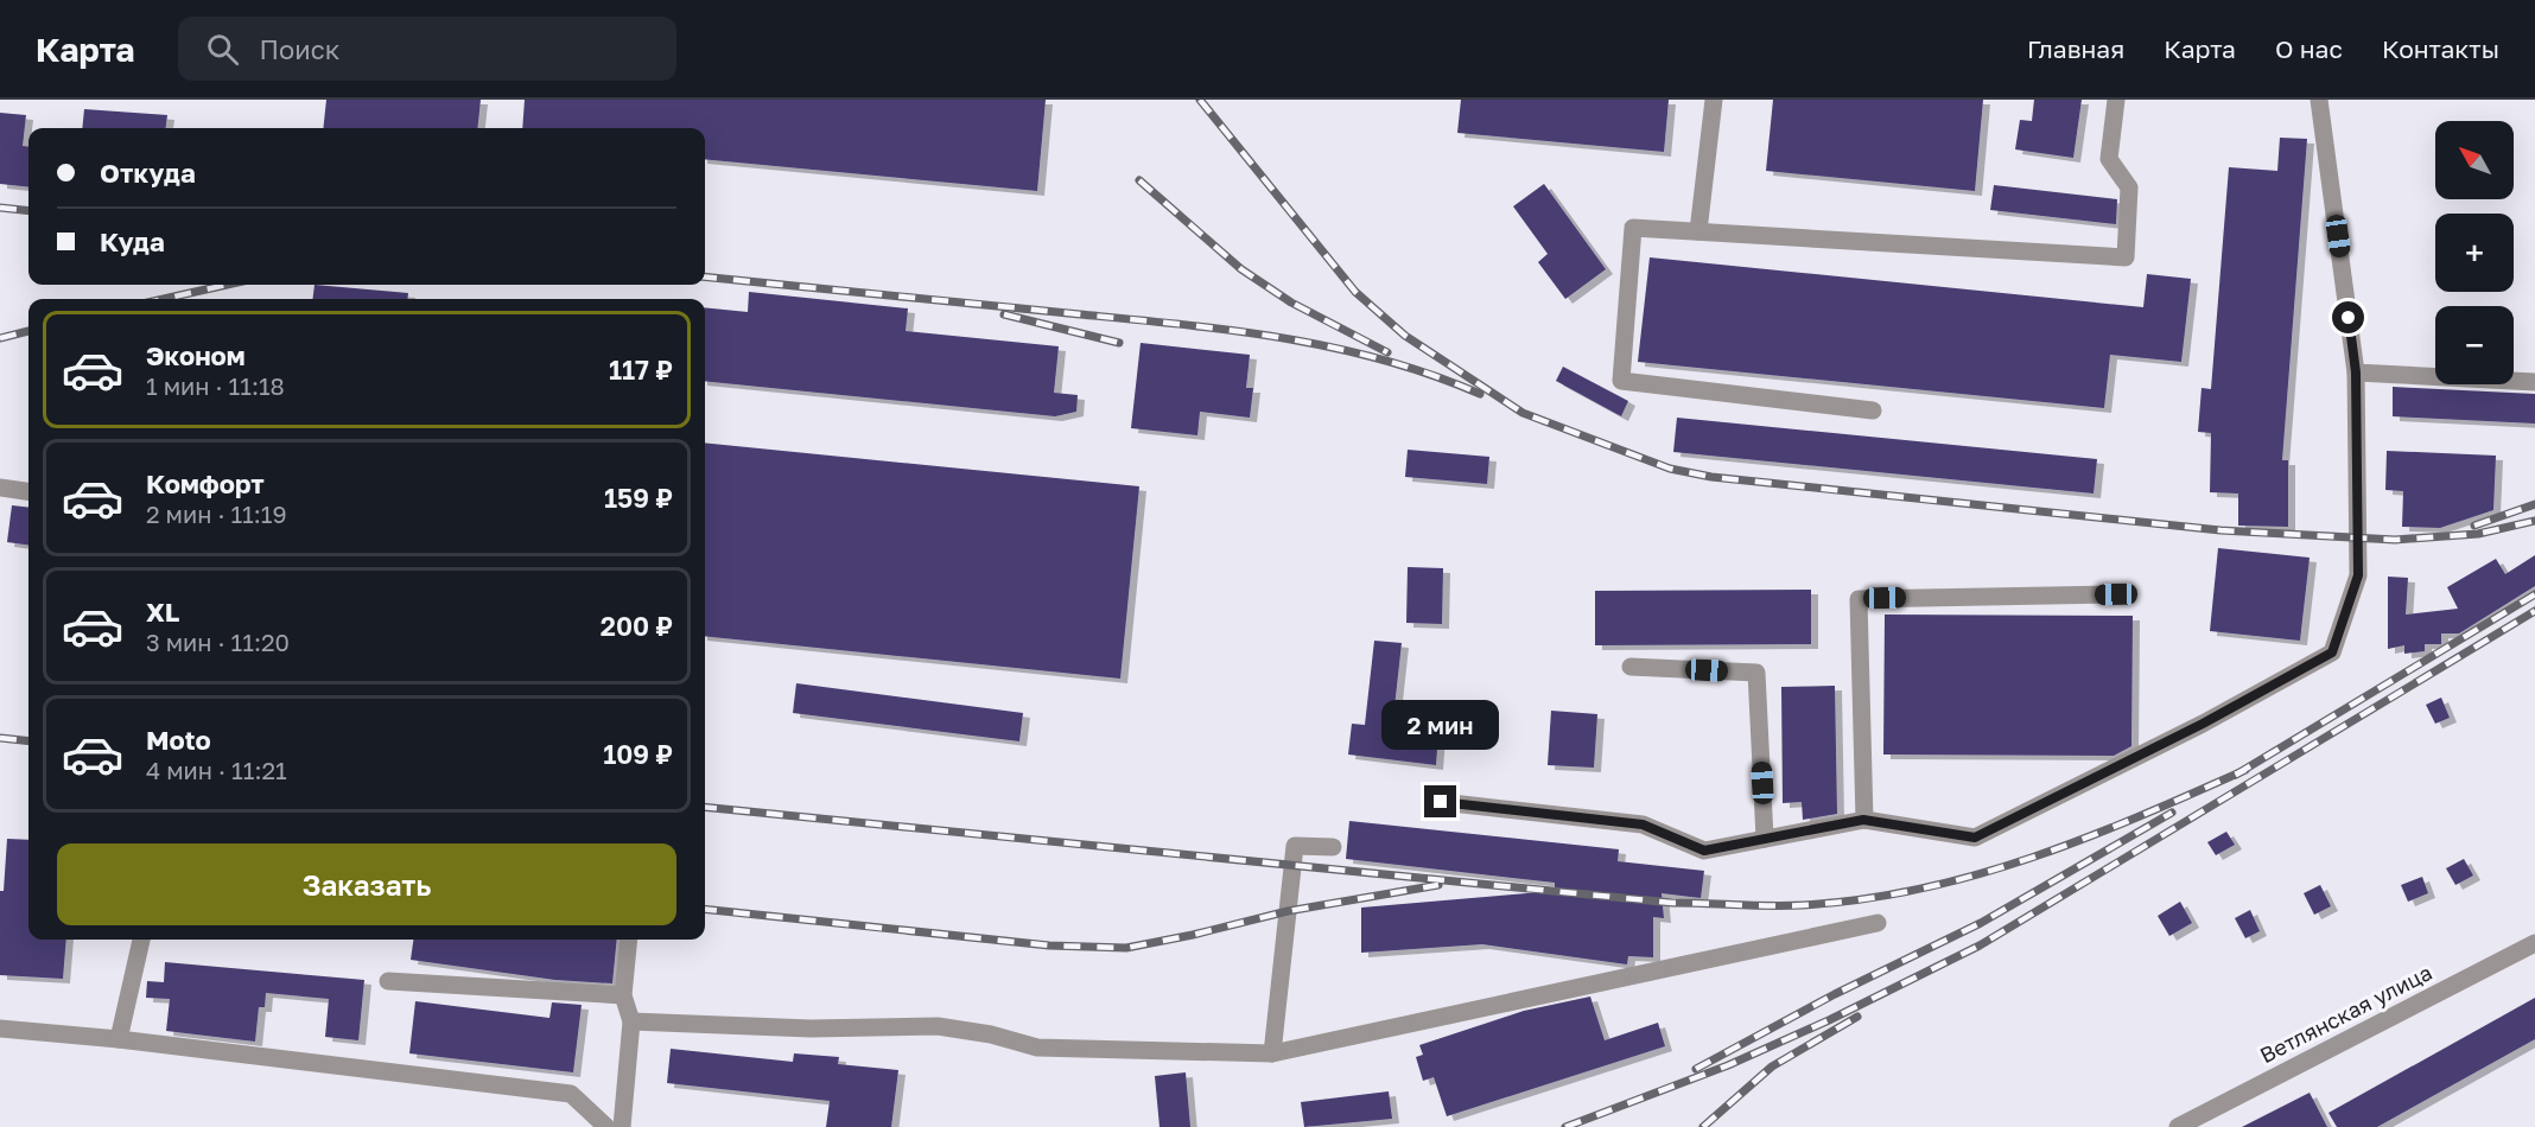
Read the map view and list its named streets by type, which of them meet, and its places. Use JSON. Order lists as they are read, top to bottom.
{
  "streets": {
    "street": ["Ветлянская улица"]
  },
  "north": "top left",
  "page": {
    "header": "Карта",
    "search": "Поиск",
    "nav": [
      "Главная",
      "Карта",
      "О нас",
      "Контакты"
    ],
    "map_buttons": ["+", "−"],
    "banner": ["Откуда", "Куда"],
    "list": [
      {
        "name": "Эконом",
        "note": "1 мин · 11:18",
        "value": "117 ₽"
      },
      {
        "name": "Комфорт",
        "note": "2 мин · 11:19",
        "value": "159 ₽"
      },
      {
        "name": "XL",
        "note": "3 мин · 11:20",
        "value": "200 ₽"
      },
      {
        "name": "Moto",
        "note": "4 мин · 11:21",
        "value": "109 ₽"
      }
    ],
    "bubble": "2 мин",
    "buttons": "Заказать"
  }
}
